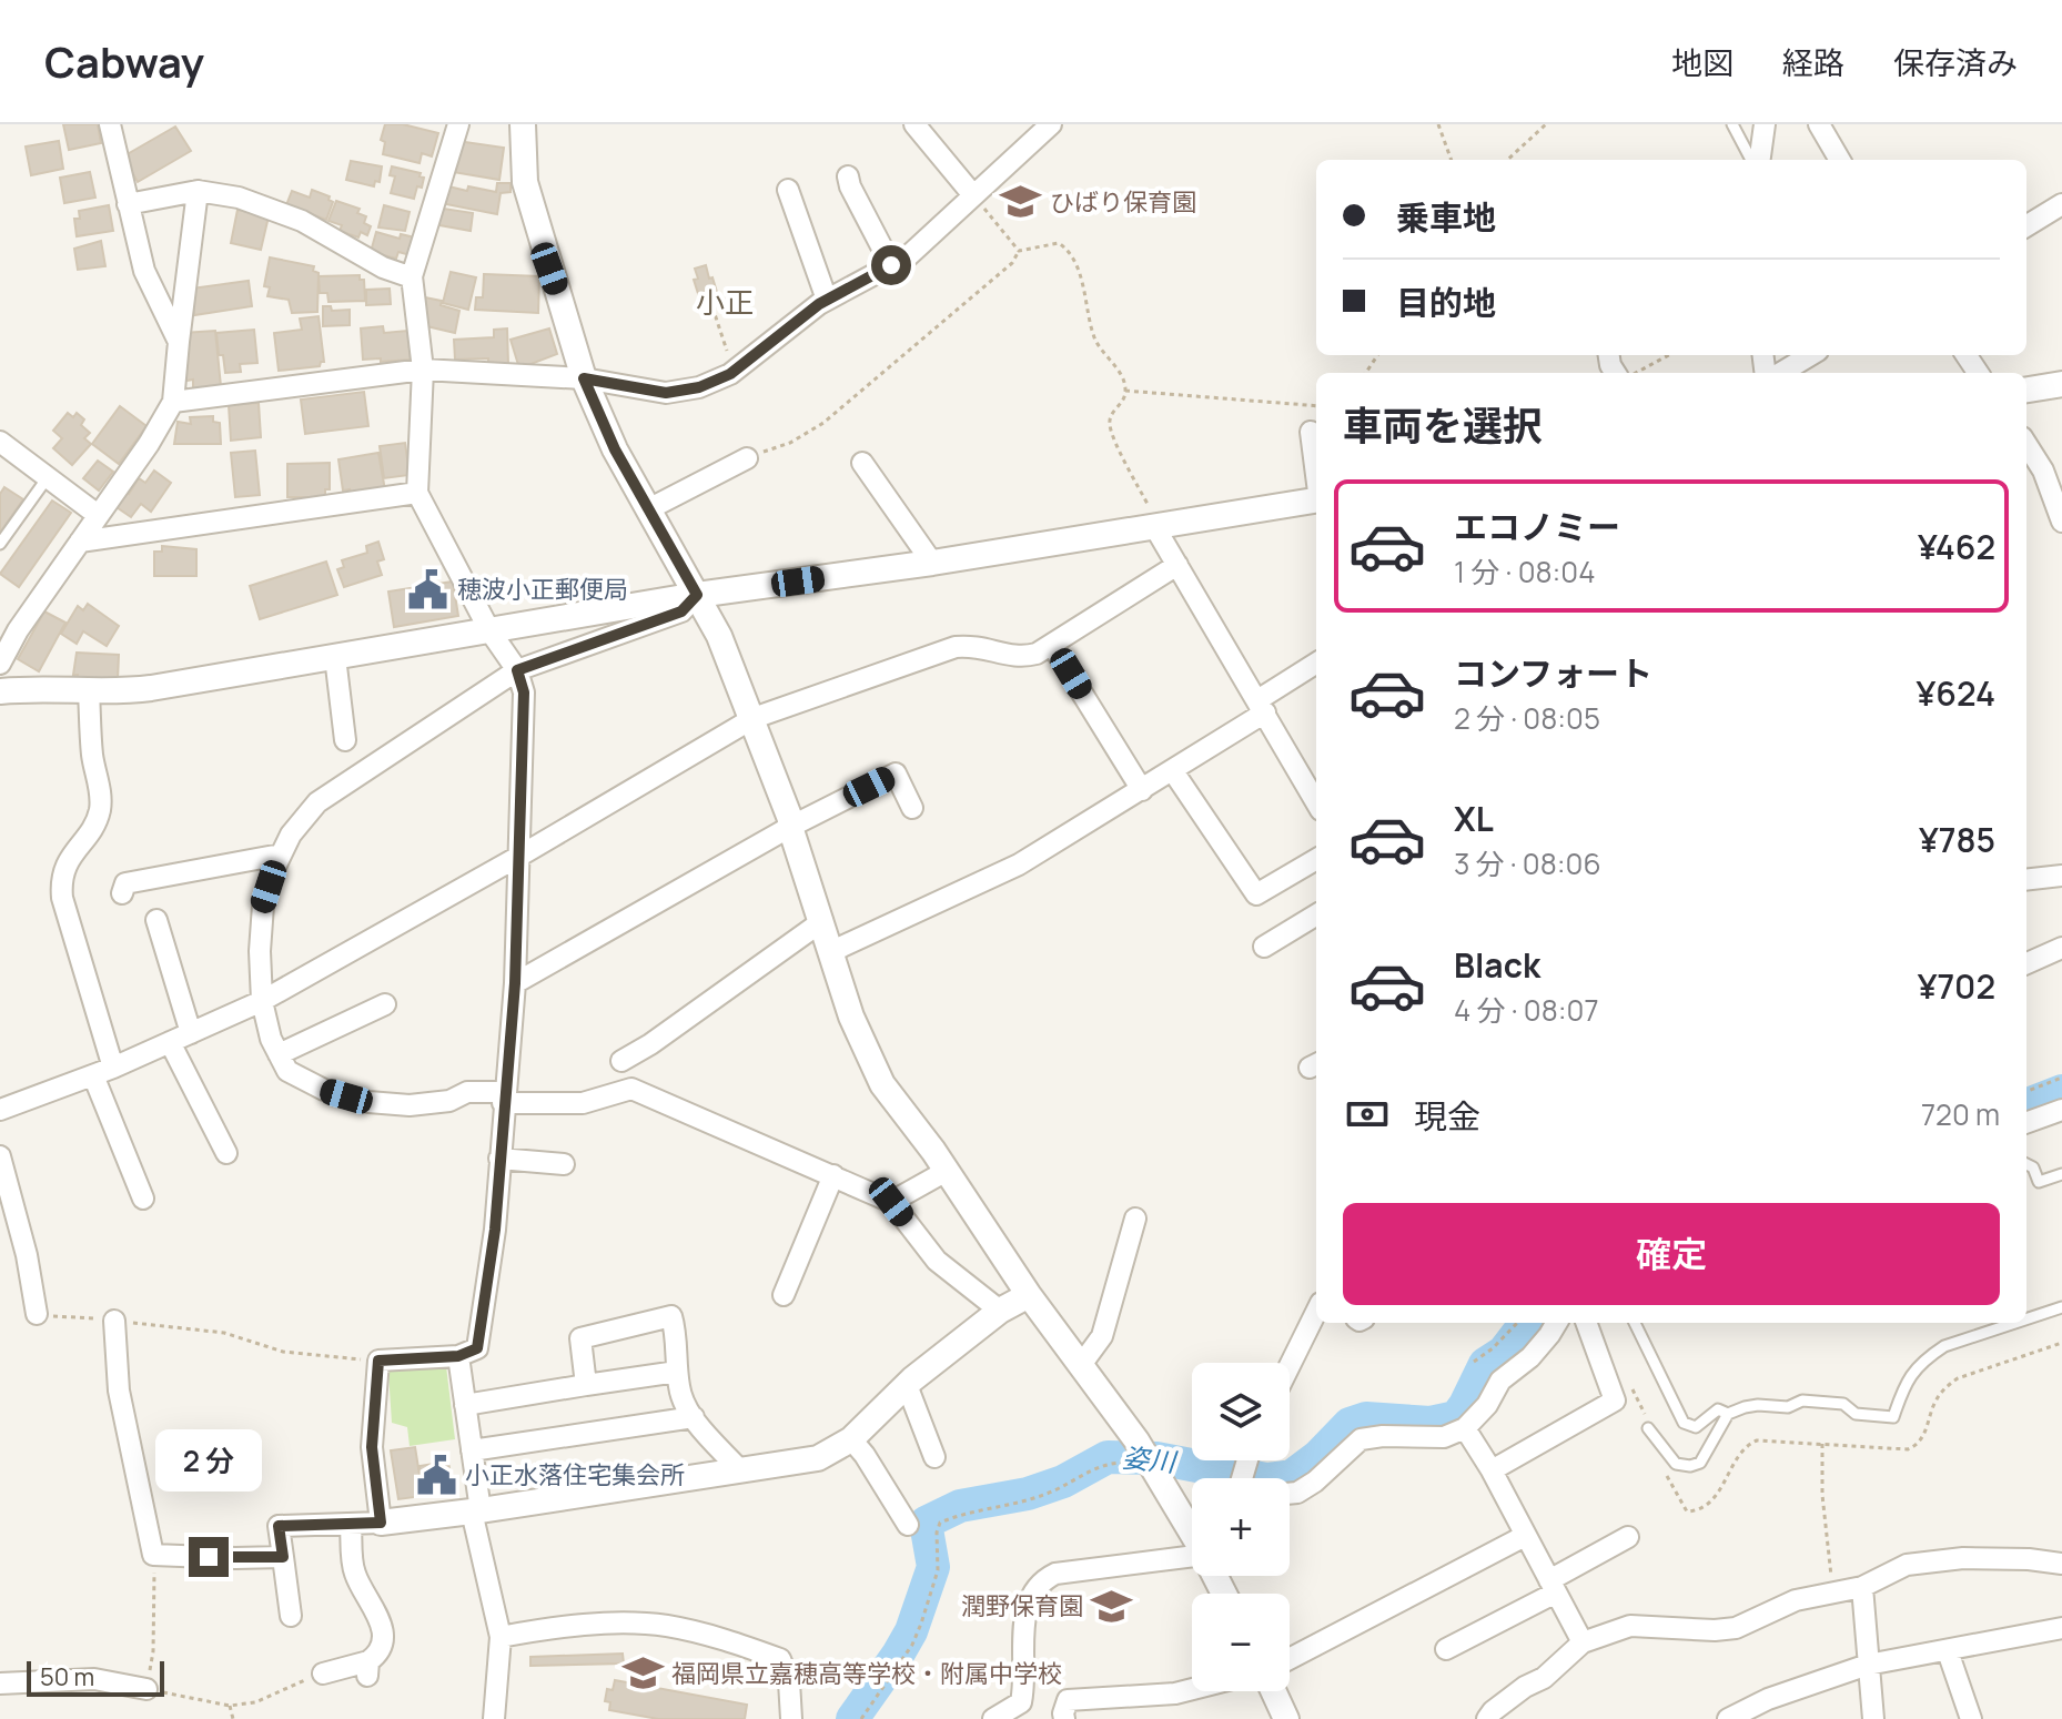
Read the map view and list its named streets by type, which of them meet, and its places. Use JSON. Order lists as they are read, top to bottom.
{
  "districts": ["小正"],
  "water": ["姿川"],
  "places": {
    "school or university": ["ひばり保育園", "潤野保育園", "福岡県立嘉穂高等学校・附属中学校"],
    "public building": ["穂波小正郵便局", "小正水落住宅集会所"]
  },
  "scale_bar": "50 m",
  "page": {
    "header": "Cabway",
    "nav": ["地図", "経路", "保存済み"],
    "banner": ["乗車地", "目的地"],
    "heading": "車両を選択",
    "list": [
      {
        "name": "エコノミー",
        "note": "1 分 · 08:04",
        "value": "¥462"
      },
      {
        "name": "コンフォート",
        "note": "2 分 · 08:05",
        "value": "¥624"
      },
      {
        "name": "XL",
        "note": "3 分 · 08:06",
        "value": "¥785"
      },
      {
        "name": "Black",
        "note": "4 分 · 08:07",
        "value": "¥702"
      }
    ],
    "pay": ["現金", "720 m"],
    "buttons": "確定",
    "map_buttons": ["+", "−"],
    "bubble": "2 分",
    "scale": "50 m"
  }
}
